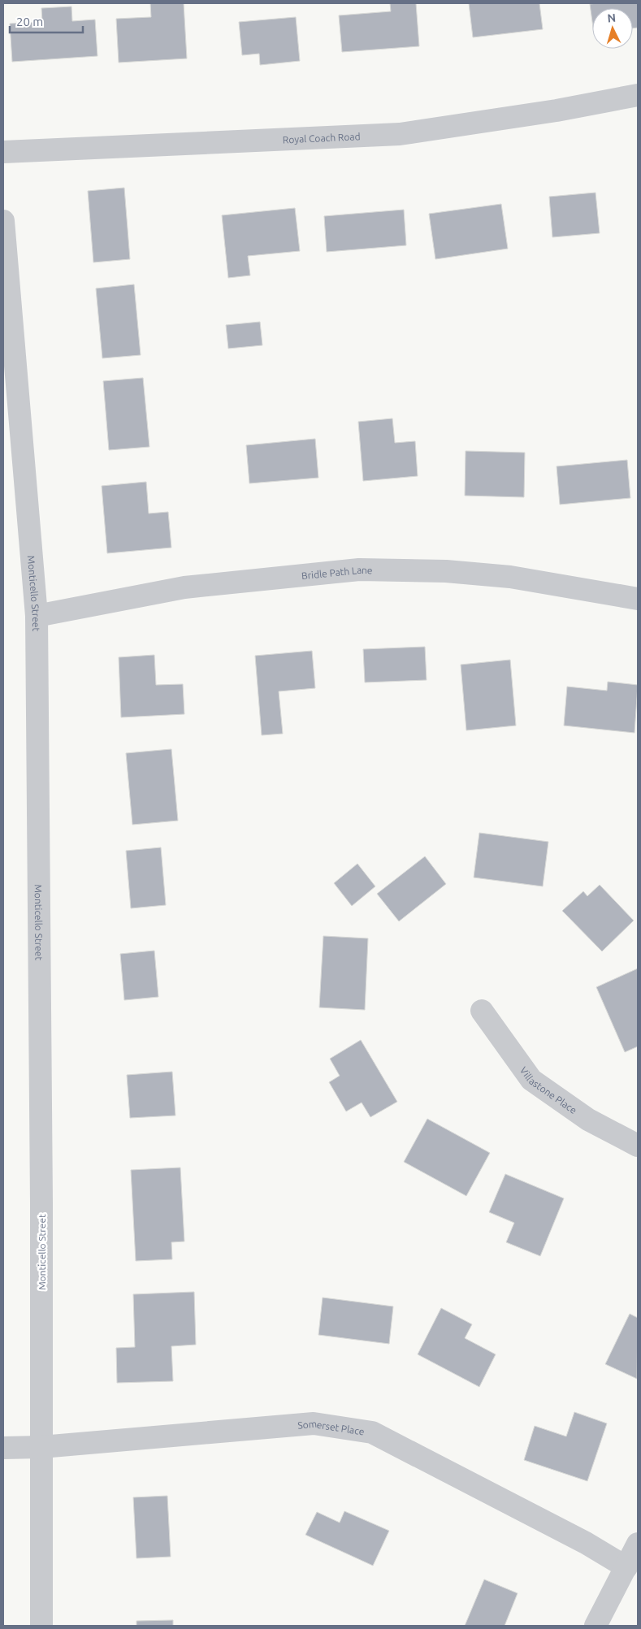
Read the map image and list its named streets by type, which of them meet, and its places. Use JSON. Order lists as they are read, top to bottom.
{
  "streets": {
    "street": [
      "Royal Coach Road",
      "Bridle Path Lane",
      "Monticello Street",
      "Villastone Place",
      "Somerset Place"
    ]
  },
  "crossings": [
    ["Bridle Path Lane", "Monticello Street"],
    ["Monticello Street", "Somerset Place"]
  ],
  "scale_bar": "20 m",
  "north": "top"
}
